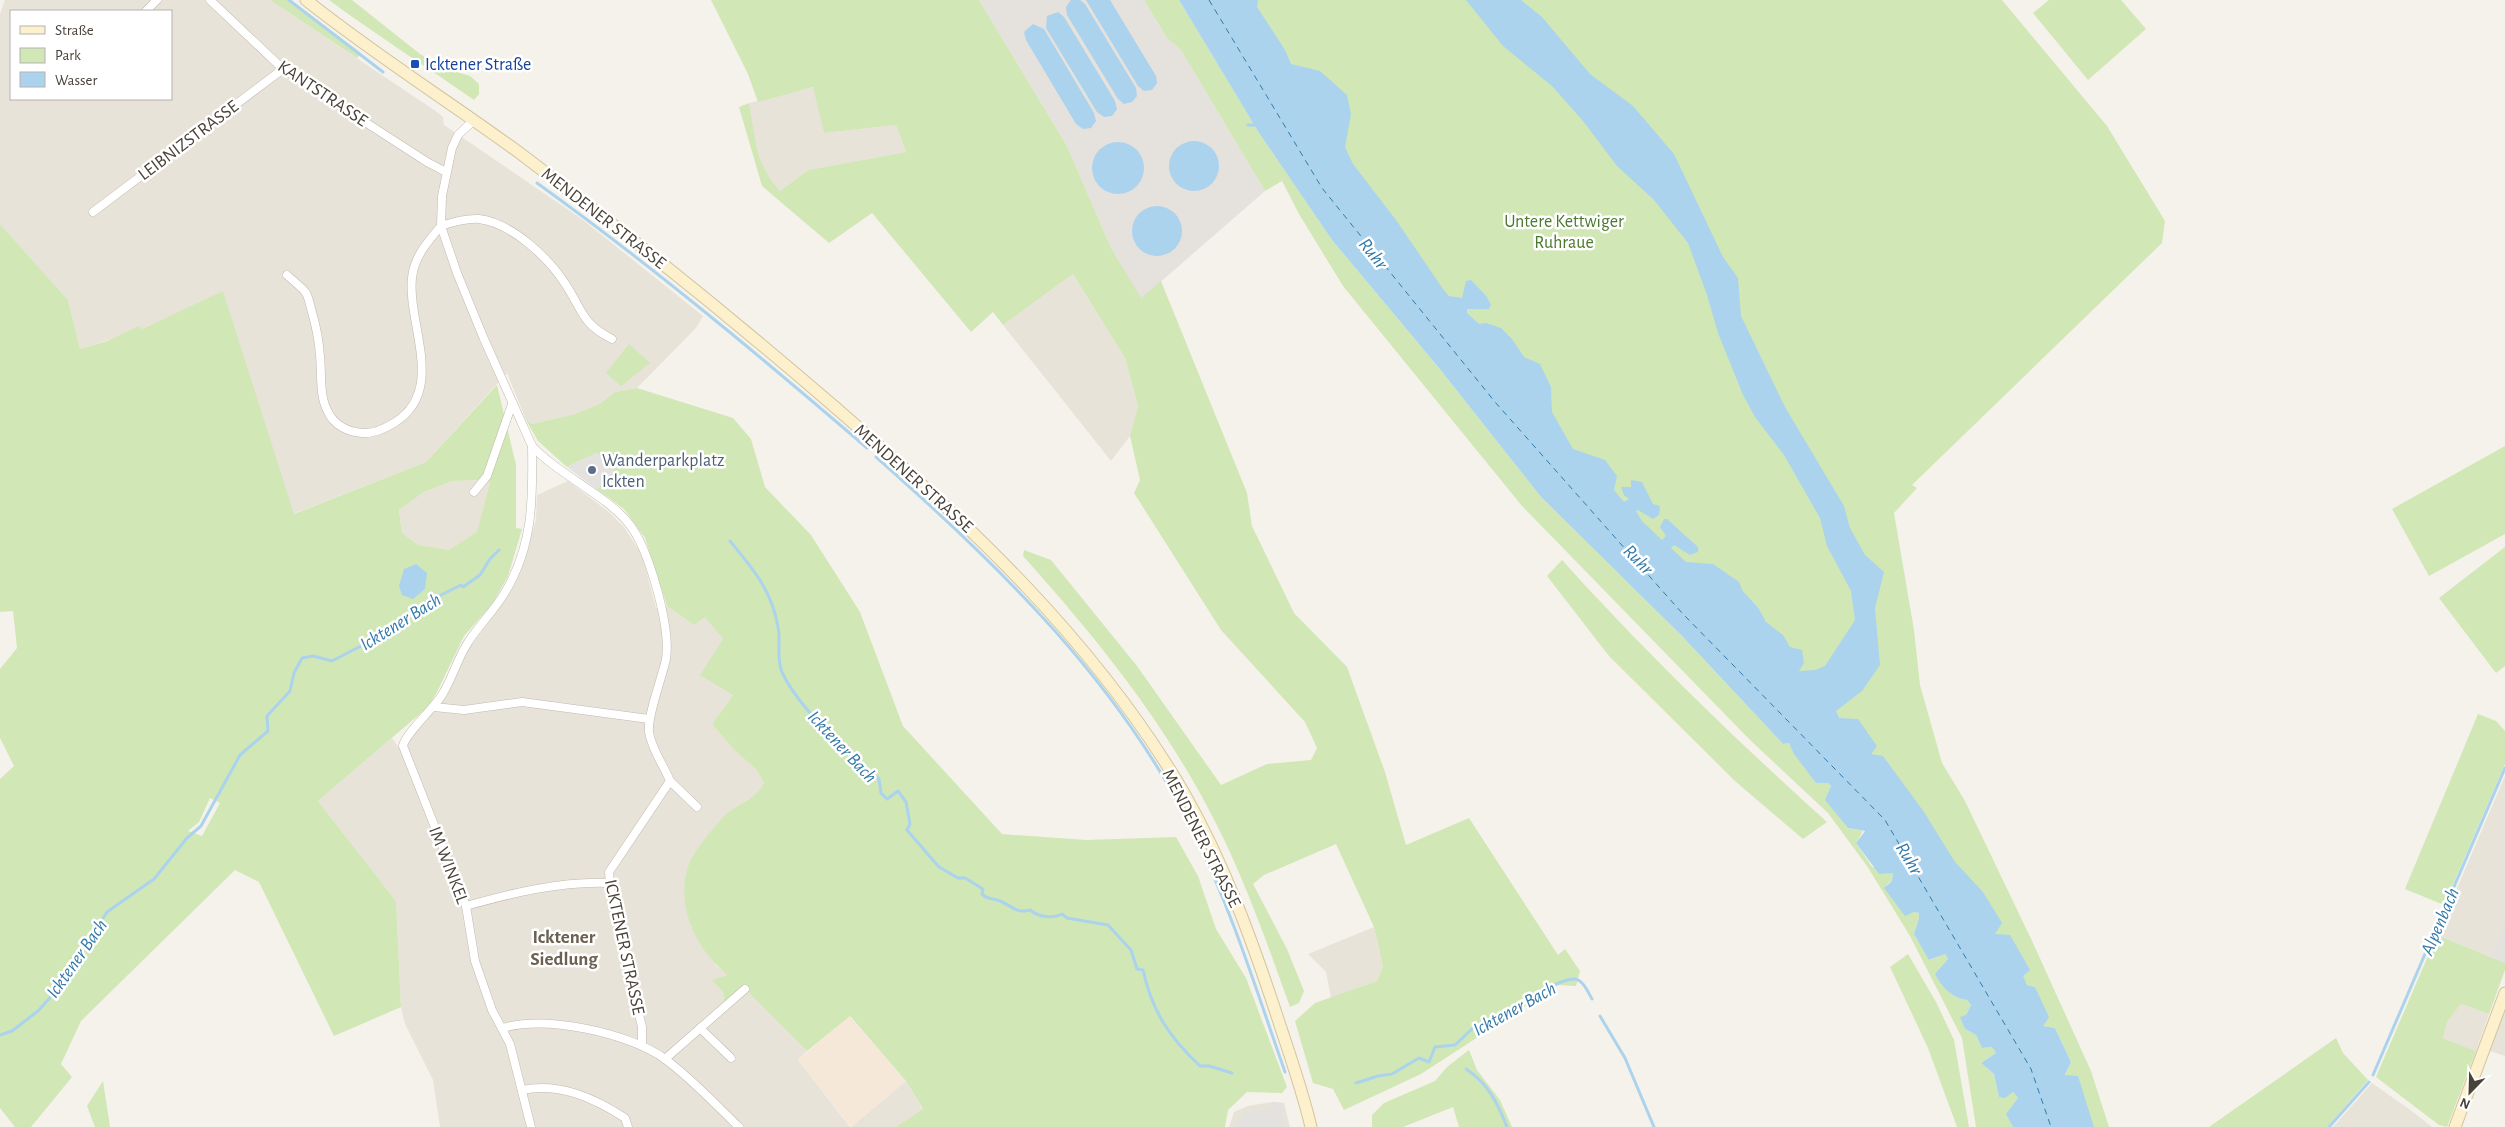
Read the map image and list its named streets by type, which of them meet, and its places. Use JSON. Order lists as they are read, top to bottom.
{
  "streets": {
    "main road": ["MENDENER STRASSE"],
    "street": [
      "KANTSTRASSE",
      "LEIBNIZSTRASSE",
      "IM WINKEL",
      "ICKTENER STRASSE"
    ]
  },
  "crossings": [
    ["KANTSTRASSE", "LEIBNIZSTRASSE"]
  ],
  "districts": ["Icktener Siedlung"],
  "water": ["Ruhr", "Icktener Bach", "Alpenbach"],
  "parks": ["Untere Kettwiger Ruhraue"],
  "places": {
    "transit": ["Icktener Straße"],
    "other": ["Wanderparkplatz Ickten"]
  },
  "legend": ["Straße", "Park", "Wasser"],
  "north": "bottom left"
}
